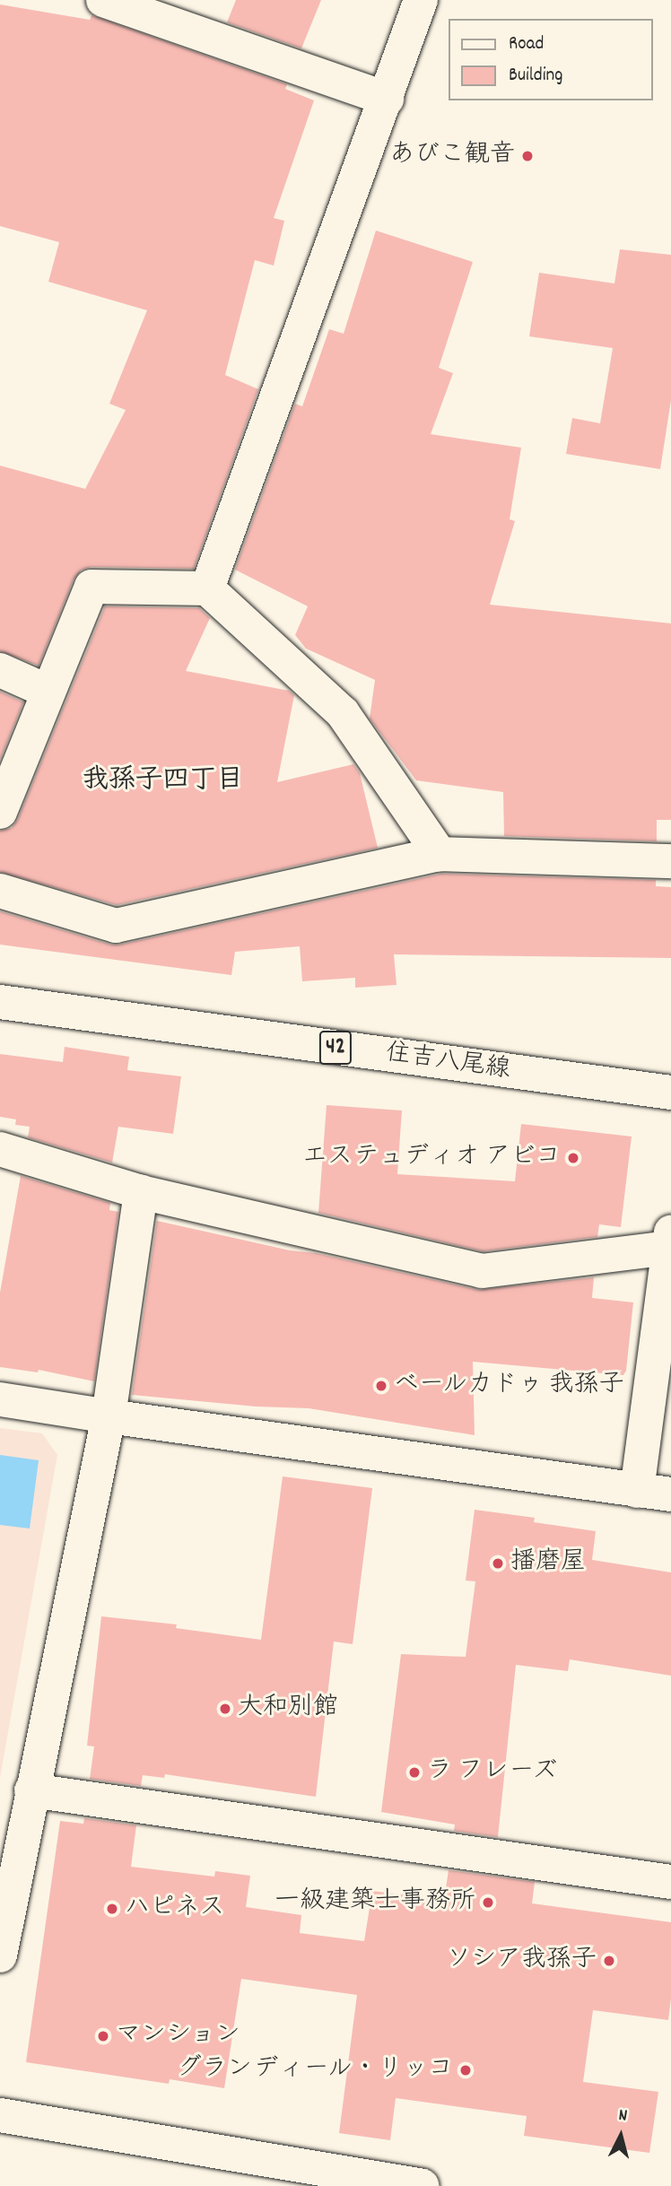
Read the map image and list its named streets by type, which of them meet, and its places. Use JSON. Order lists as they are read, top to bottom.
{
  "streets": {
    "street": ["42", "住吉八尾線"]
  },
  "districts": ["我孫子四丁目"],
  "places": [
    "あびこ観音",
    "エステュディオ アビコ",
    "ベールカドゥ 我孫子",
    "播磨屋",
    "大和別館",
    "ラ フレーズ",
    "一級建築士事務所",
    "ハピネス",
    "ソシア我孫子",
    "マンション",
    "グランディール・リッコ"
  ],
  "legend": ["Road", "Building"],
  "north": "top"
}
